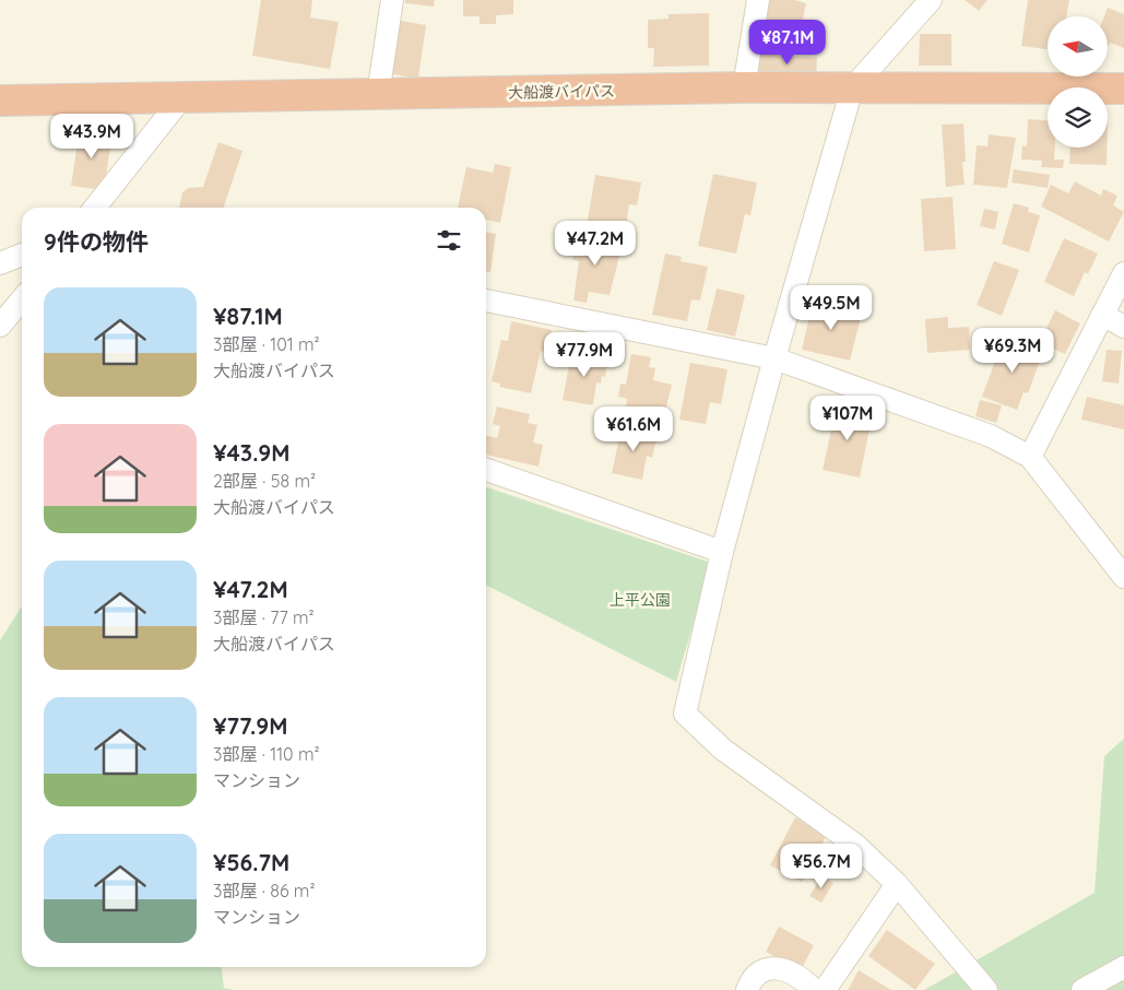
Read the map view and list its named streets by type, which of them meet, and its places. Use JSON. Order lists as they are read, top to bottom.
{
  "streets": {
    "highway": ["大船渡バイパス"]
  },
  "parks": ["上平公園"],
  "north": "left",
  "page": {
    "price": [
      "¥87.1M",
      "¥43.9M",
      "¥47.2M",
      "¥49.5M",
      "¥69.3M",
      "¥77.9M",
      "¥107M",
      "¥61.6M",
      "¥56.7M"
    ],
    "heading": "9件の物件",
    "list": [
      {
        "name": "¥87.1M",
        "note": "3部屋 · 101 m² · 大船渡バイパス"
      },
      {
        "name": "¥43.9M",
        "note": "2部屋 · 58 m² · 大船渡バイパス"
      },
      {
        "name": "¥47.2M",
        "note": "3部屋 · 77 m² · 大船渡バイパス"
      },
      {
        "name": "¥77.9M",
        "note": "3部屋 · 110 m² · マンション"
      },
      {
        "name": "¥56.7M",
        "note": "3部屋 · 86 m² · マンション"
      }
    ]
  }
}
